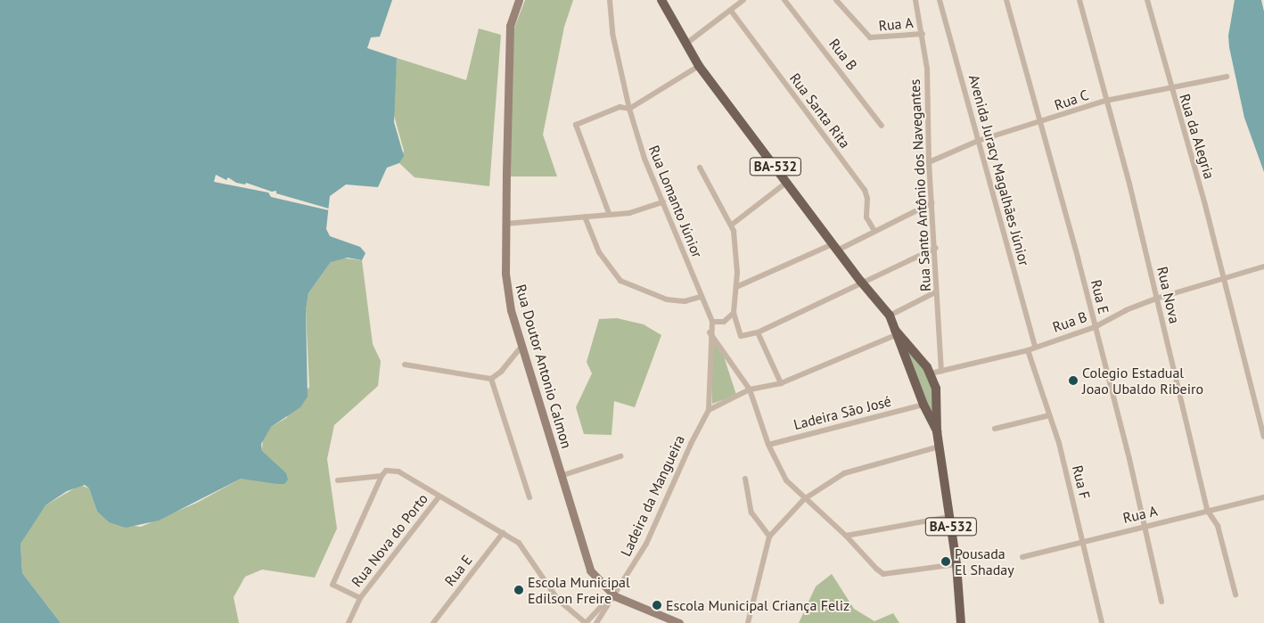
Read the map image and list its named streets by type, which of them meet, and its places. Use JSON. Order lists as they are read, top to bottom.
{
  "streets": {
    "main road": ["BA-532"],
    "street": [
      "Rua A",
      "Rua B",
      "Rua C",
      "Rua Santa Rita",
      "Rua da Alegria",
      "Avenida Juracy Magalhães Júnior",
      "Rua Santo Antônio dos Navegantes",
      "Rua Lomanto Júnior",
      "Rua Nova",
      "Rua E",
      "Rua Doutor Antonio Calmon",
      "Ladeira São José",
      "Rua F",
      "Ladeira da Mangueira",
      "Rua Nova do Porto"
    ]
  },
  "crossings": [
    ["Rua A", "Rua Santo Antônio dos Navegantes"],
    ["Rua A", "Rua Nova"],
    ["Rua A", "Rua E"],
    ["Rua A", "Rua F"],
    ["Rua B", "Rua da Alegria"],
    ["Rua B", "BA-532"],
    ["Rua B", "Avenida Juracy Magalhães Júnior"],
    ["Rua B", "Rua Santo Antônio dos Navegantes"],
    ["Rua B", "Rua Nova"],
    ["Rua B", "Rua E"],
    ["Rua B", "Rua F"],
    ["Rua C", "Rua da Alegria"],
    ["Rua C", "Avenida Juracy Magalhães Júnior"],
    ["Rua C", "Rua Santo Antônio dos Navegantes"],
    ["Rua C", "Rua Nova"],
    ["Rua C", "Rua E"],
    ["BA-532", "Ladeira São José"],
    ["Rua Doutor Antonio Calmon", "Ladeira da Mangueira"]
  ],
  "places": [
    "Colegio Estadual Joao Ubaldo Ribeiro",
    "Pousada El Shaday",
    "Escola Municipal Edilson Freire",
    "Escola Municipal Criança Feliz"
  ]
}
